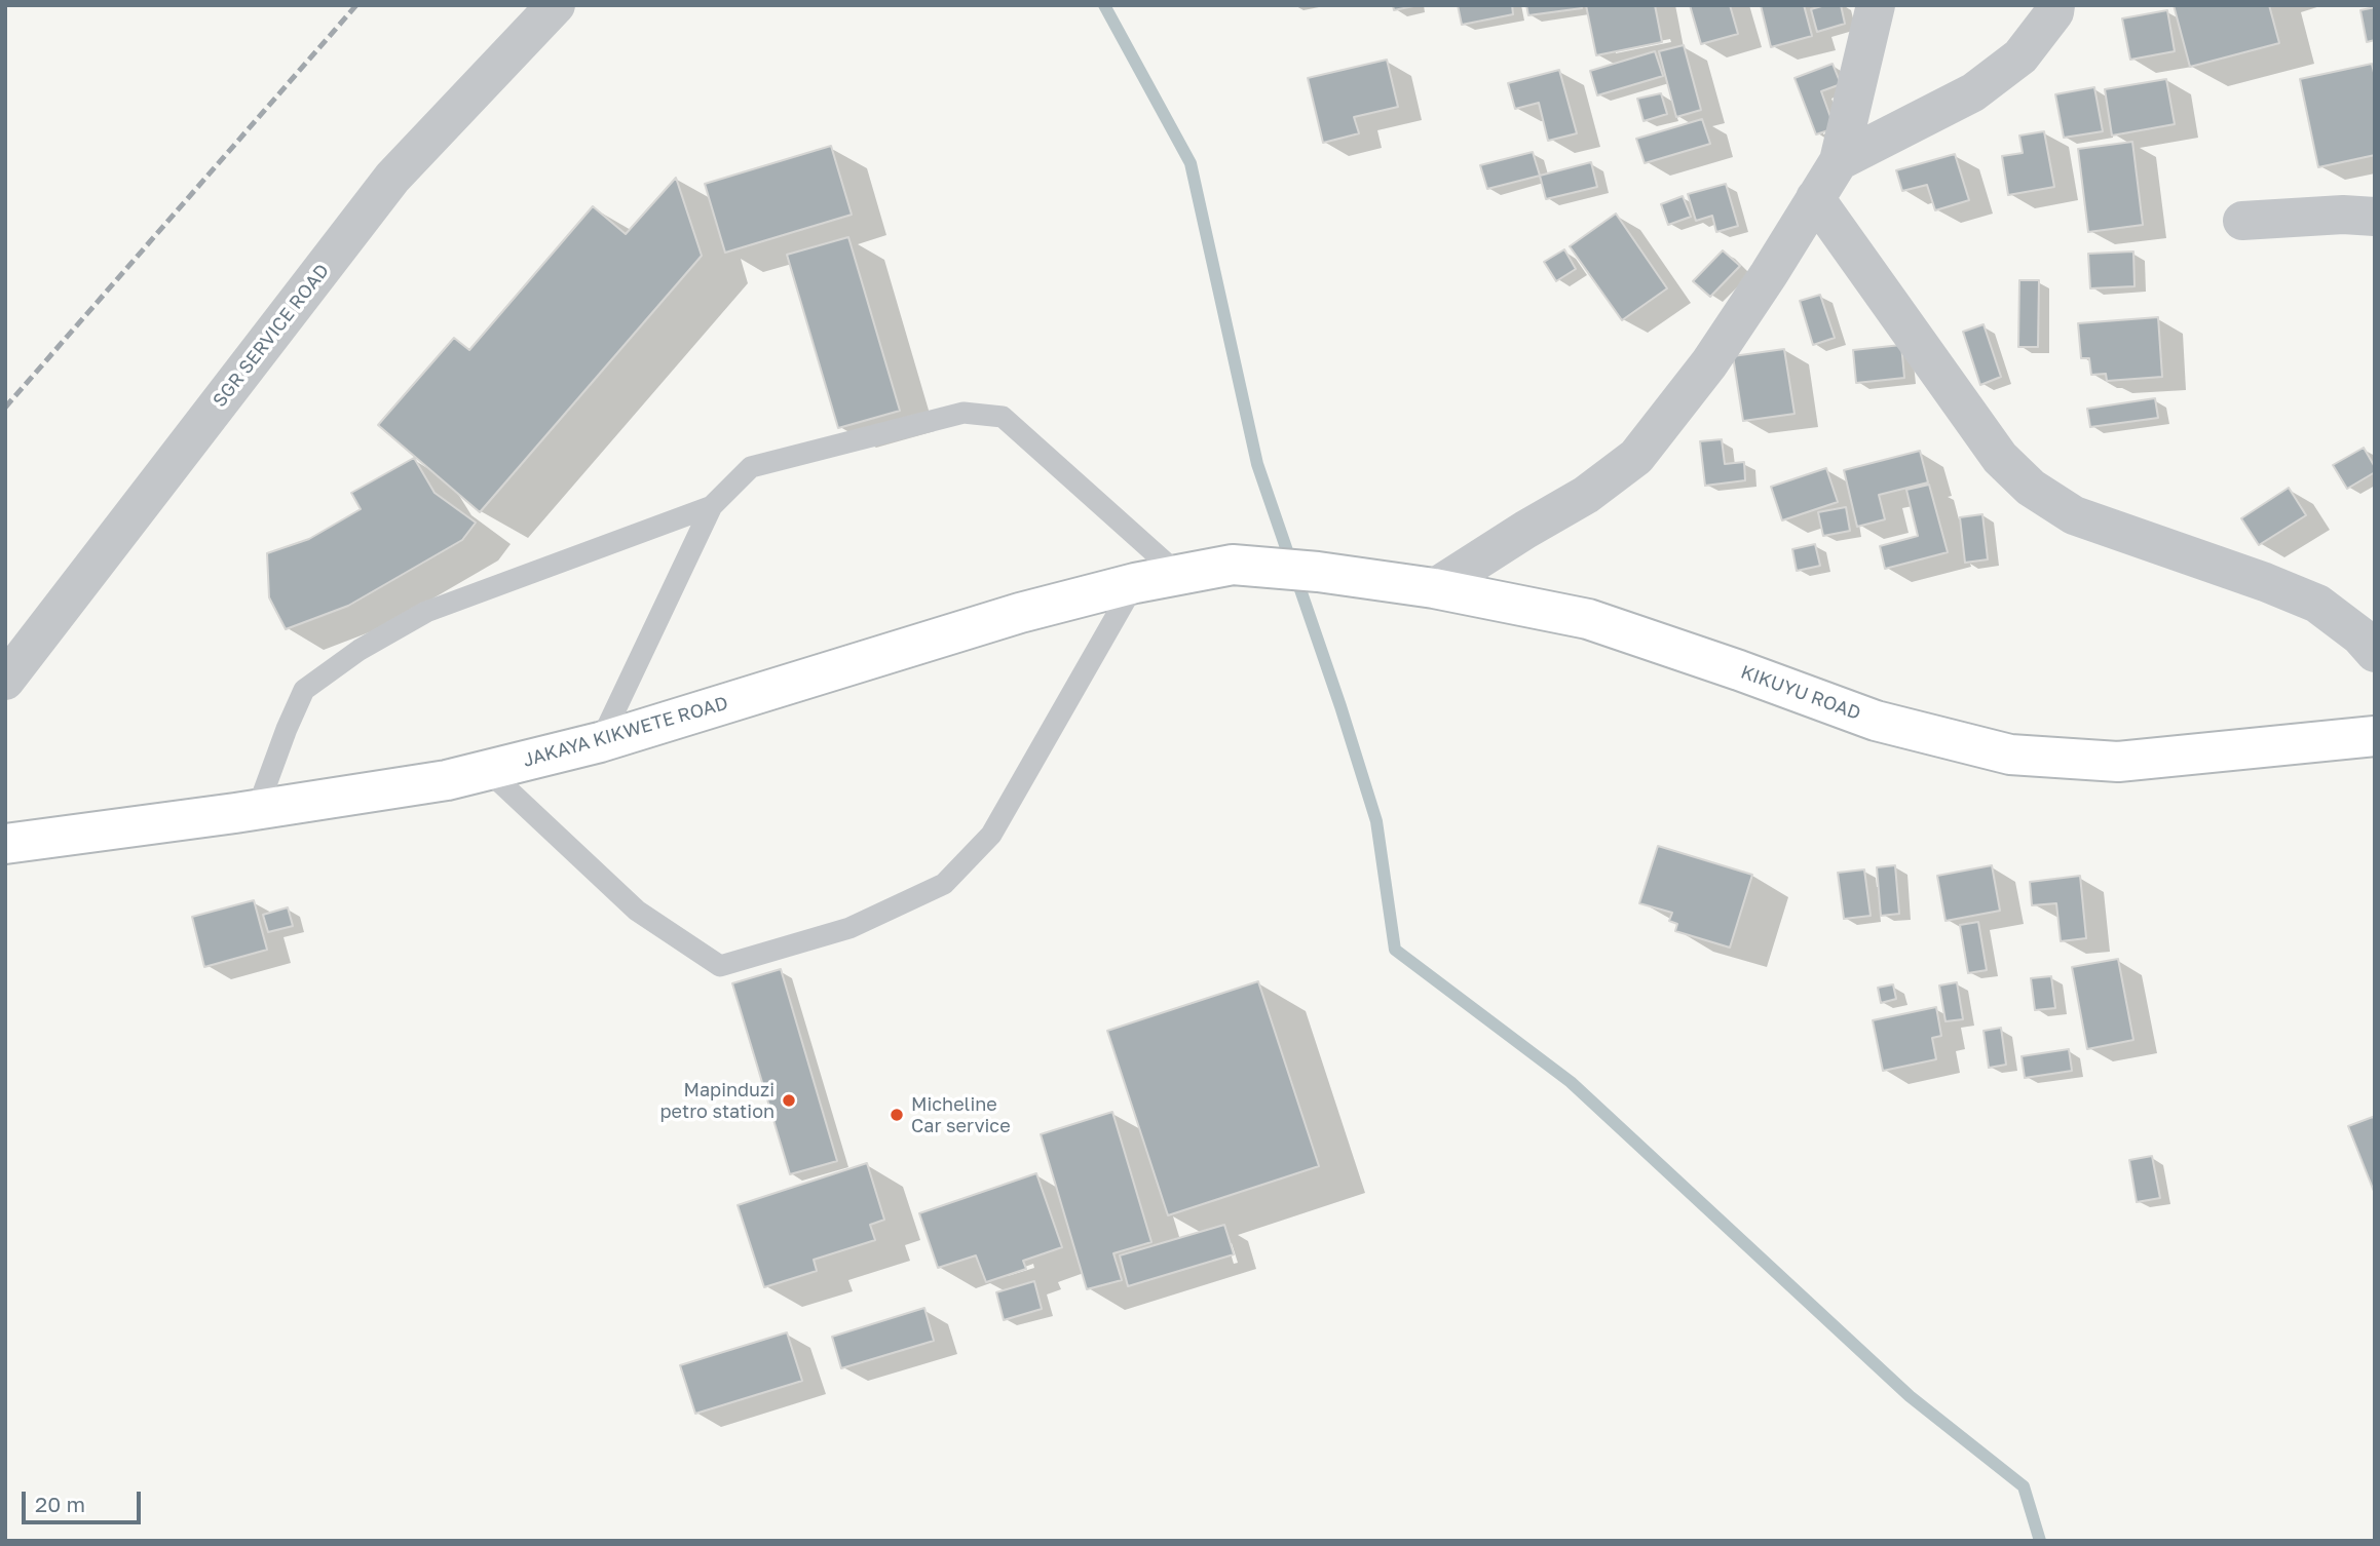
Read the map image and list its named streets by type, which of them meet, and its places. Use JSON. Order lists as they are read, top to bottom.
{
  "streets": {
    "main road": ["KIKUYU ROAD", "JAKAYA KIKWETE ROAD"],
    "street": ["SGR SERVICE ROAD"]
  },
  "crossings": [
    ["KIKUYU ROAD", "JAKAYA KIKWETE ROAD"]
  ],
  "places": ["Mapinduzi petro station", "Micheline Car service"],
  "scale_bar": "20 m"
}
